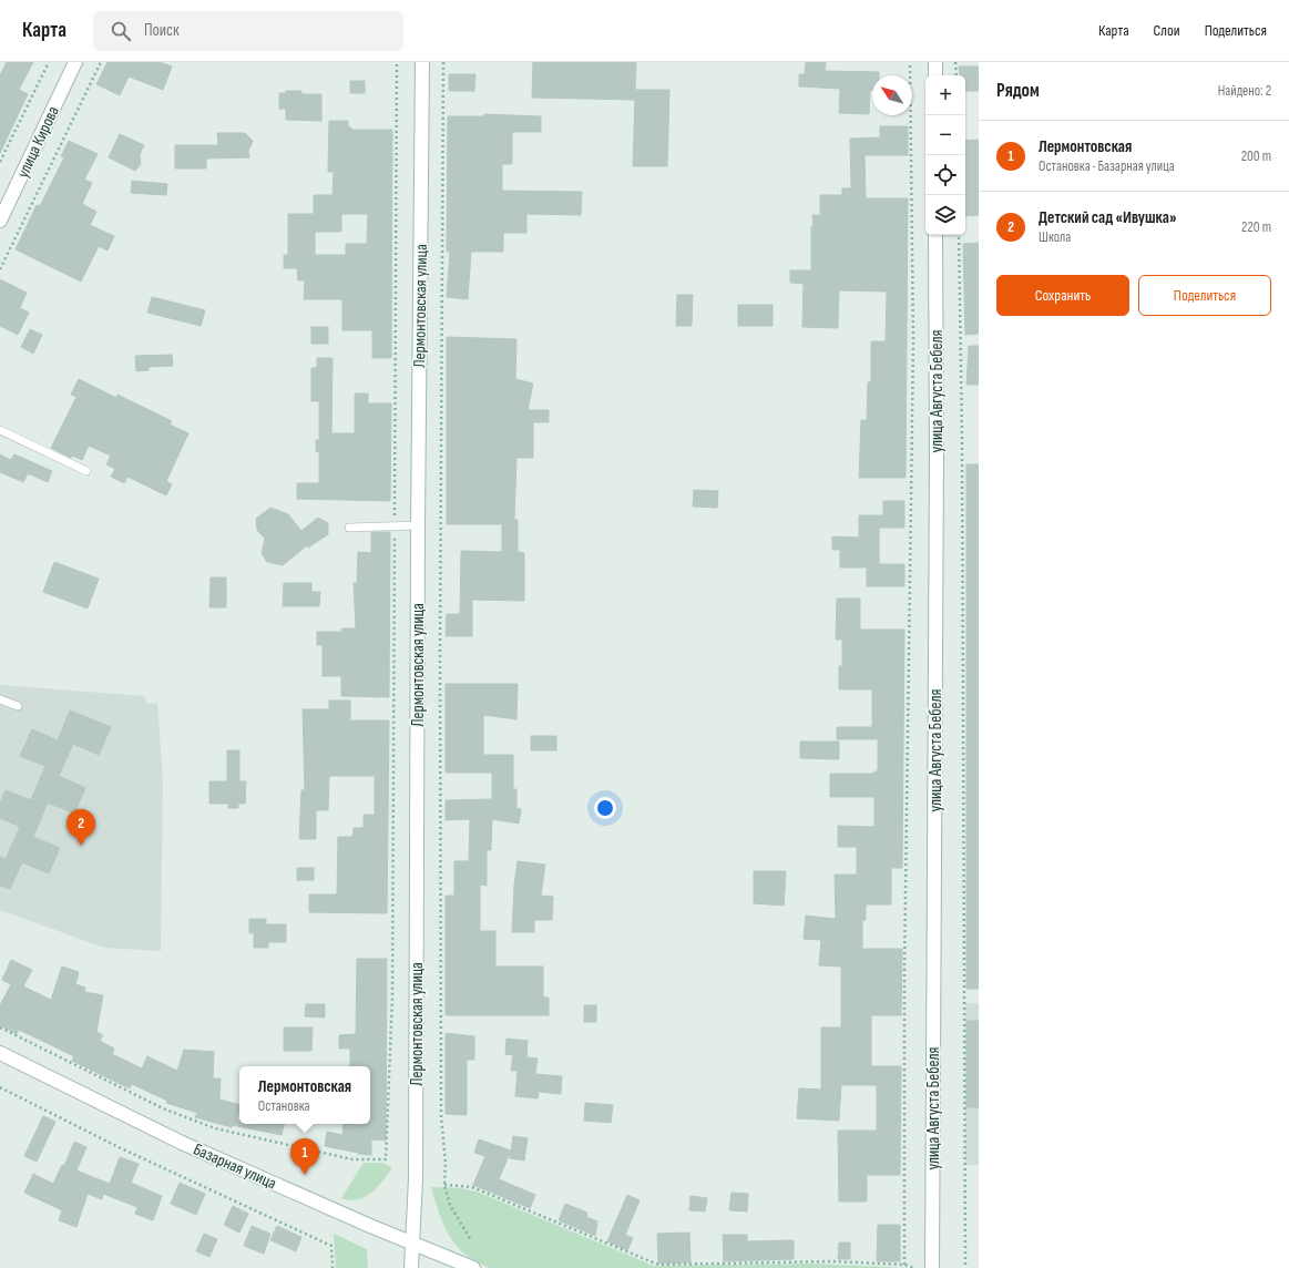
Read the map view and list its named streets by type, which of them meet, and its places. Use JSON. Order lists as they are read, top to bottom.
{
  "streets": {
    "main road": [
      "улица Кирова",
      "Лермонтовская улица",
      "улица Августа Бебеля",
      "Базарная улица"
    ]
  },
  "crossings": [
    ["Лермонтовская улица", "Базарная улица"]
  ],
  "north": "top left",
  "page": {
    "header": "Карта",
    "search": "Поиск",
    "nav": ["Карта", "Слои", "Поделиться"],
    "heading": ["Рядом", "Найдено: 2"],
    "map_buttons": ["+", "−"],
    "list": [
      {
        "mark": "1",
        "name": "Лермонтовская",
        "note": "Остановка · Базарная улица",
        "value": "200 m"
      },
      {
        "mark": "2",
        "name": "Детский сад «Ивушка»",
        "note": "Школа",
        "value": "220 m"
      }
    ],
    "buttons": ["Сохранить", "Поделиться"],
    "pins": ["2", "1"],
    "popup": ["Лермонтовская", "Остановка"]
  }
}
